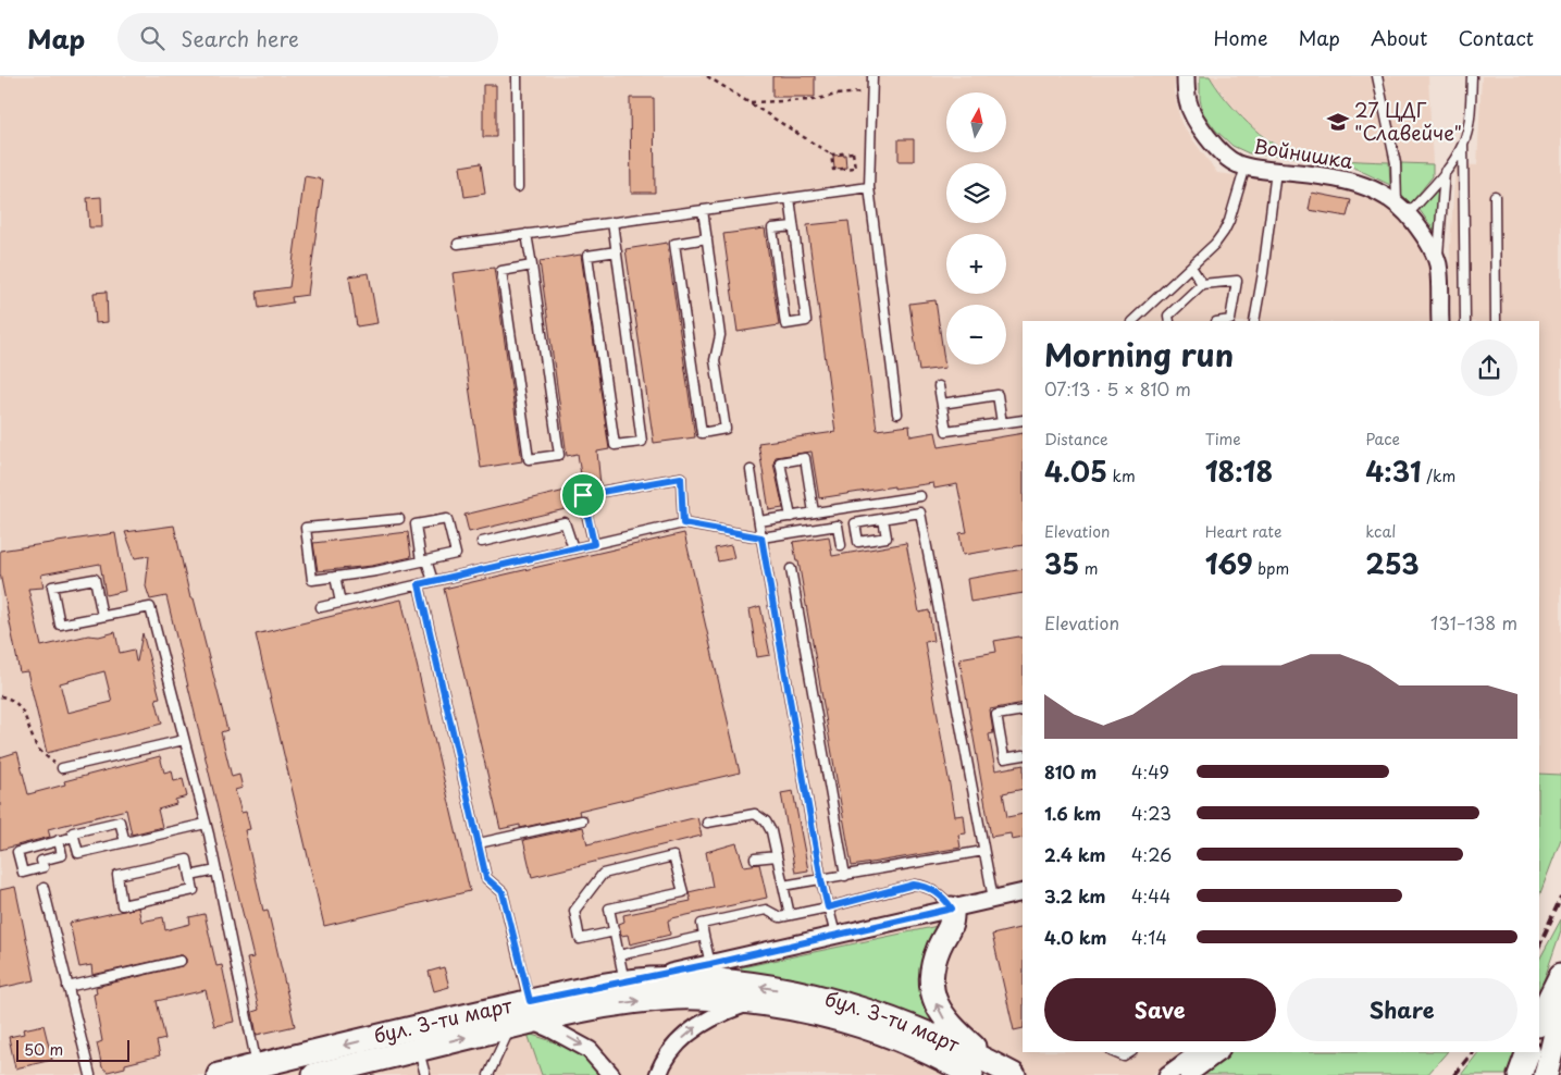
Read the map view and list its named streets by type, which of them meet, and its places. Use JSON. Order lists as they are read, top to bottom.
{
  "streets": {
    "main road": ["бул. 3-ти март"],
    "street": ["Войнишка"]
  },
  "places": {
    "school or university": ["27 ЦДГ \"Славейче\""]
  },
  "scale_bar": "50 m",
  "north": "top",
  "page": {
    "header": "Map",
    "search": "Search here",
    "nav": [
      "Home",
      "Map",
      "About",
      "Contact"
    ],
    "map_buttons": ["+", "−"],
    "heading": ["Morning run", "07:13 · 5 × 810 m"],
    "stats": [
      ["Distance", "4.05 km"],
      ["Time", "18:18"],
      ["Pace", "4:31 /km"],
      ["Elevation", "35 m"],
      ["Heart rate", "169 bpm"],
      ["kcal", "253"]
    ],
    "chart": ["Elevation", "131–138 m"],
    "list": [
      {
        "name": "810 m",
        "note": "4:49"
      },
      {
        "name": "1.6 km",
        "note": "4:23"
      },
      {
        "name": "2.4 km",
        "note": "4:26"
      },
      {
        "name": "3.2 km",
        "note": "4:44"
      },
      {
        "name": "4.0 km",
        "note": "4:14"
      }
    ],
    "buttons": ["Save", "Share"],
    "scale": "50 m"
  }
}
